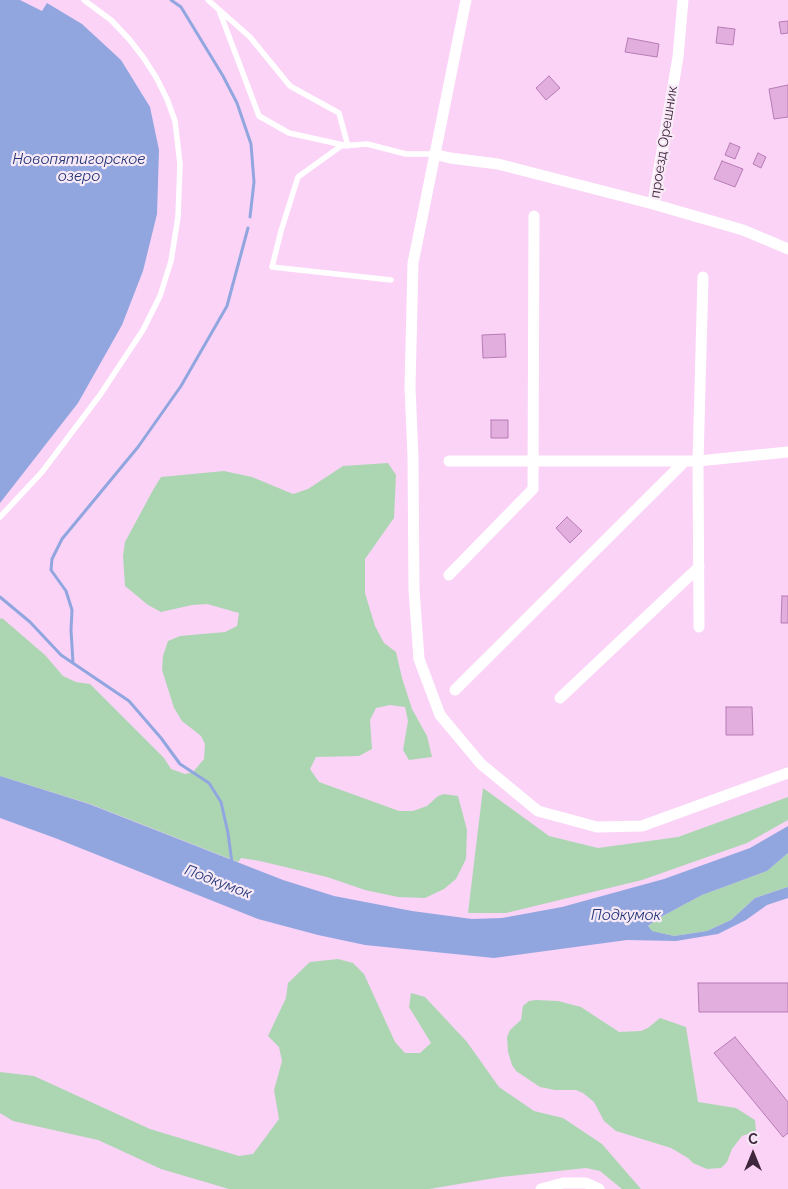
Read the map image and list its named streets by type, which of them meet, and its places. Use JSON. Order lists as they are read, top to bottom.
{
  "streets": {
    "street": ["проезд Орешник"]
  },
  "water": ["Новопятигорское озеро", "Подкумок"],
  "north": "top"
}
